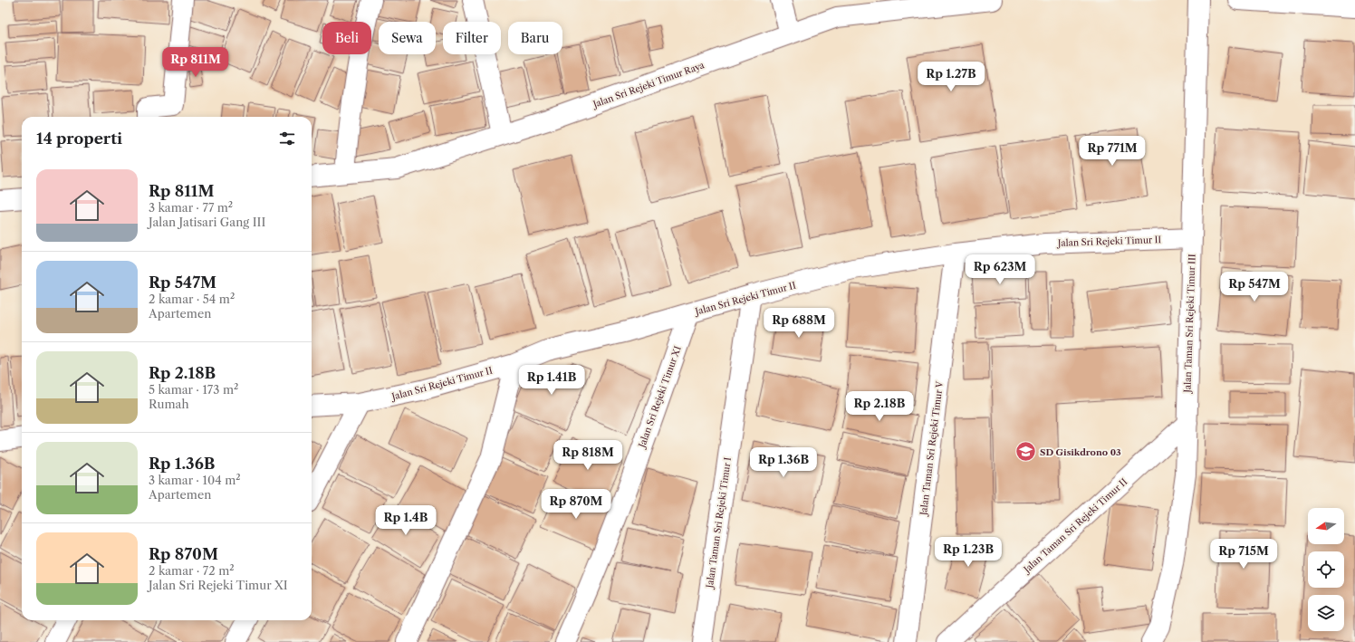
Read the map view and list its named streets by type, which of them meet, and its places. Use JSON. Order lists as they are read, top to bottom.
{
  "streets": {
    "street": [
      "Jalan Sri Rejeki Timur Raya",
      "Jalan Sri Rejeki Timur II",
      "Jalan Taman Sri Rejeki Timur III",
      "Jalan Sri Rejeki Timur XI",
      "Jalan Taman Sri Rejeki Timur V",
      "Jalan Taman Sri Rejeki Timur I",
      "Jalan Taman Sri Rejeki Timur II"
    ]
  },
  "crossings": [
    ["Jalan Sri Rejeki Timur II", "Jalan Taman Sri Rejeki Timur III"],
    ["Jalan Sri Rejeki Timur II", "Jalan Sri Rejeki Timur XI"],
    ["Jalan Sri Rejeki Timur II", "Jalan Taman Sri Rejeki Timur V"],
    ["Jalan Sri Rejeki Timur II", "Jalan Taman Sri Rejeki Timur I"],
    ["Jalan Taman Sri Rejeki Timur III", "Jalan Taman Sri Rejeki Timur II"]
  ],
  "places": {
    "school or university": ["SD Gisikdrono 03"]
  },
  "north": "left",
  "page": {
    "chip": [
      "Beli",
      "Sewa",
      "Filter",
      "Baru"
    ],
    "price": [
      "Rp 811M",
      "Rp 1.27B",
      "Rp 771M",
      "Rp 623M",
      "Rp 547M",
      "Rp 688M",
      "Rp 1.41B",
      "Rp 2.18B",
      "Rp 818M",
      "Rp 1.36B",
      "Rp 870M",
      "Rp 1.4B",
      "Rp 1.23B",
      "Rp 715M"
    ],
    "heading": "14 properti",
    "list": [
      {
        "name": "Rp 811M",
        "note": "3 kamar · 77 m² · Jalan Jatisari Gang III"
      },
      {
        "name": "Rp 547M",
        "note": "2 kamar · 54 m² · Apartemen"
      },
      {
        "name": "Rp 2.18B",
        "note": "5 kamar · 173 m² · Rumah"
      },
      {
        "name": "Rp 1.36B",
        "note": "3 kamar · 104 m² · Apartemen"
      },
      {
        "name": "Rp 870M",
        "note": "2 kamar · 72 m² · Jalan Sri Rejeki Timur XI"
      }
    ]
  }
}
